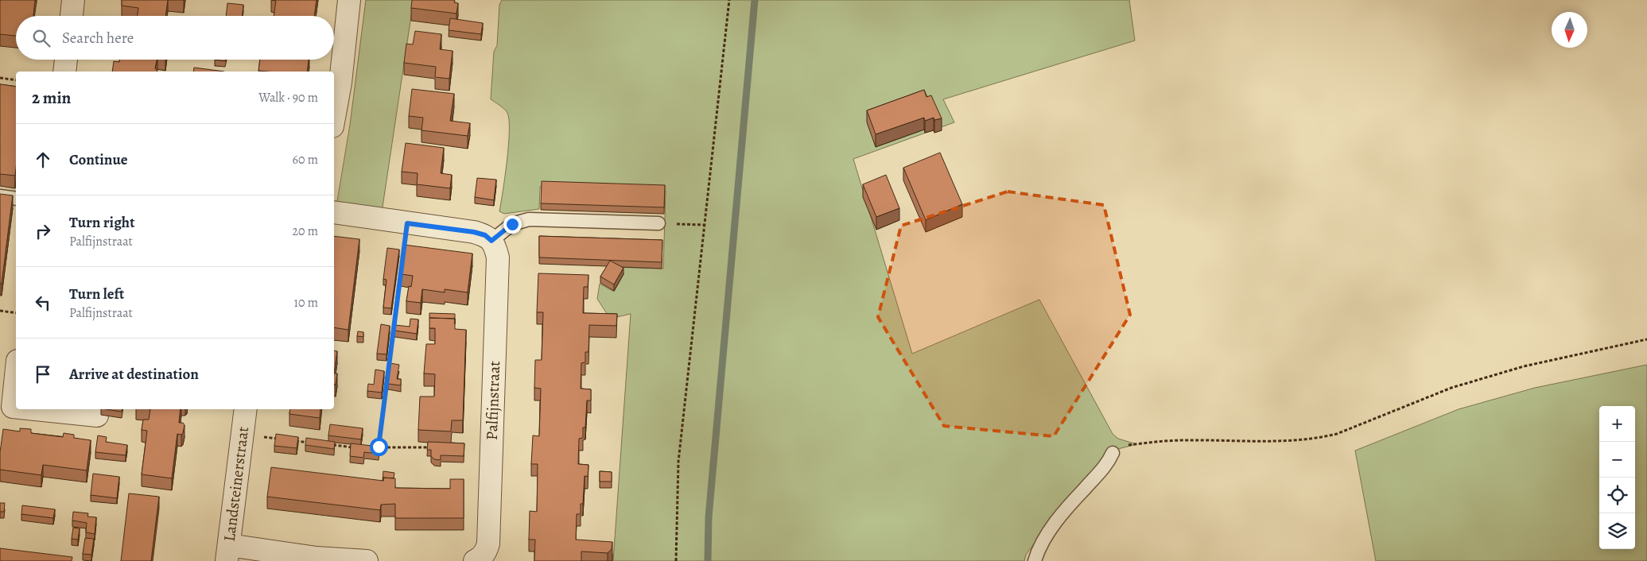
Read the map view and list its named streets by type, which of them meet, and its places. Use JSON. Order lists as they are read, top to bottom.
{
  "streets": {
    "street": ["Palfijnstraat", "Landsteinerstraat"]
  },
  "north": "bottom",
  "page": {
    "search": "Search here",
    "heading": ["2 min", "Walk · 90 m"],
    "list": [
      ["Continue", "60 m"],
      ["Turn right", "Palfijnstraat", "20 m"],
      ["Turn left", "Palfijnstraat", "10 m"],
      "Arrive at destination"
    ],
    "map_buttons": ["+", "−"]
  }
}
